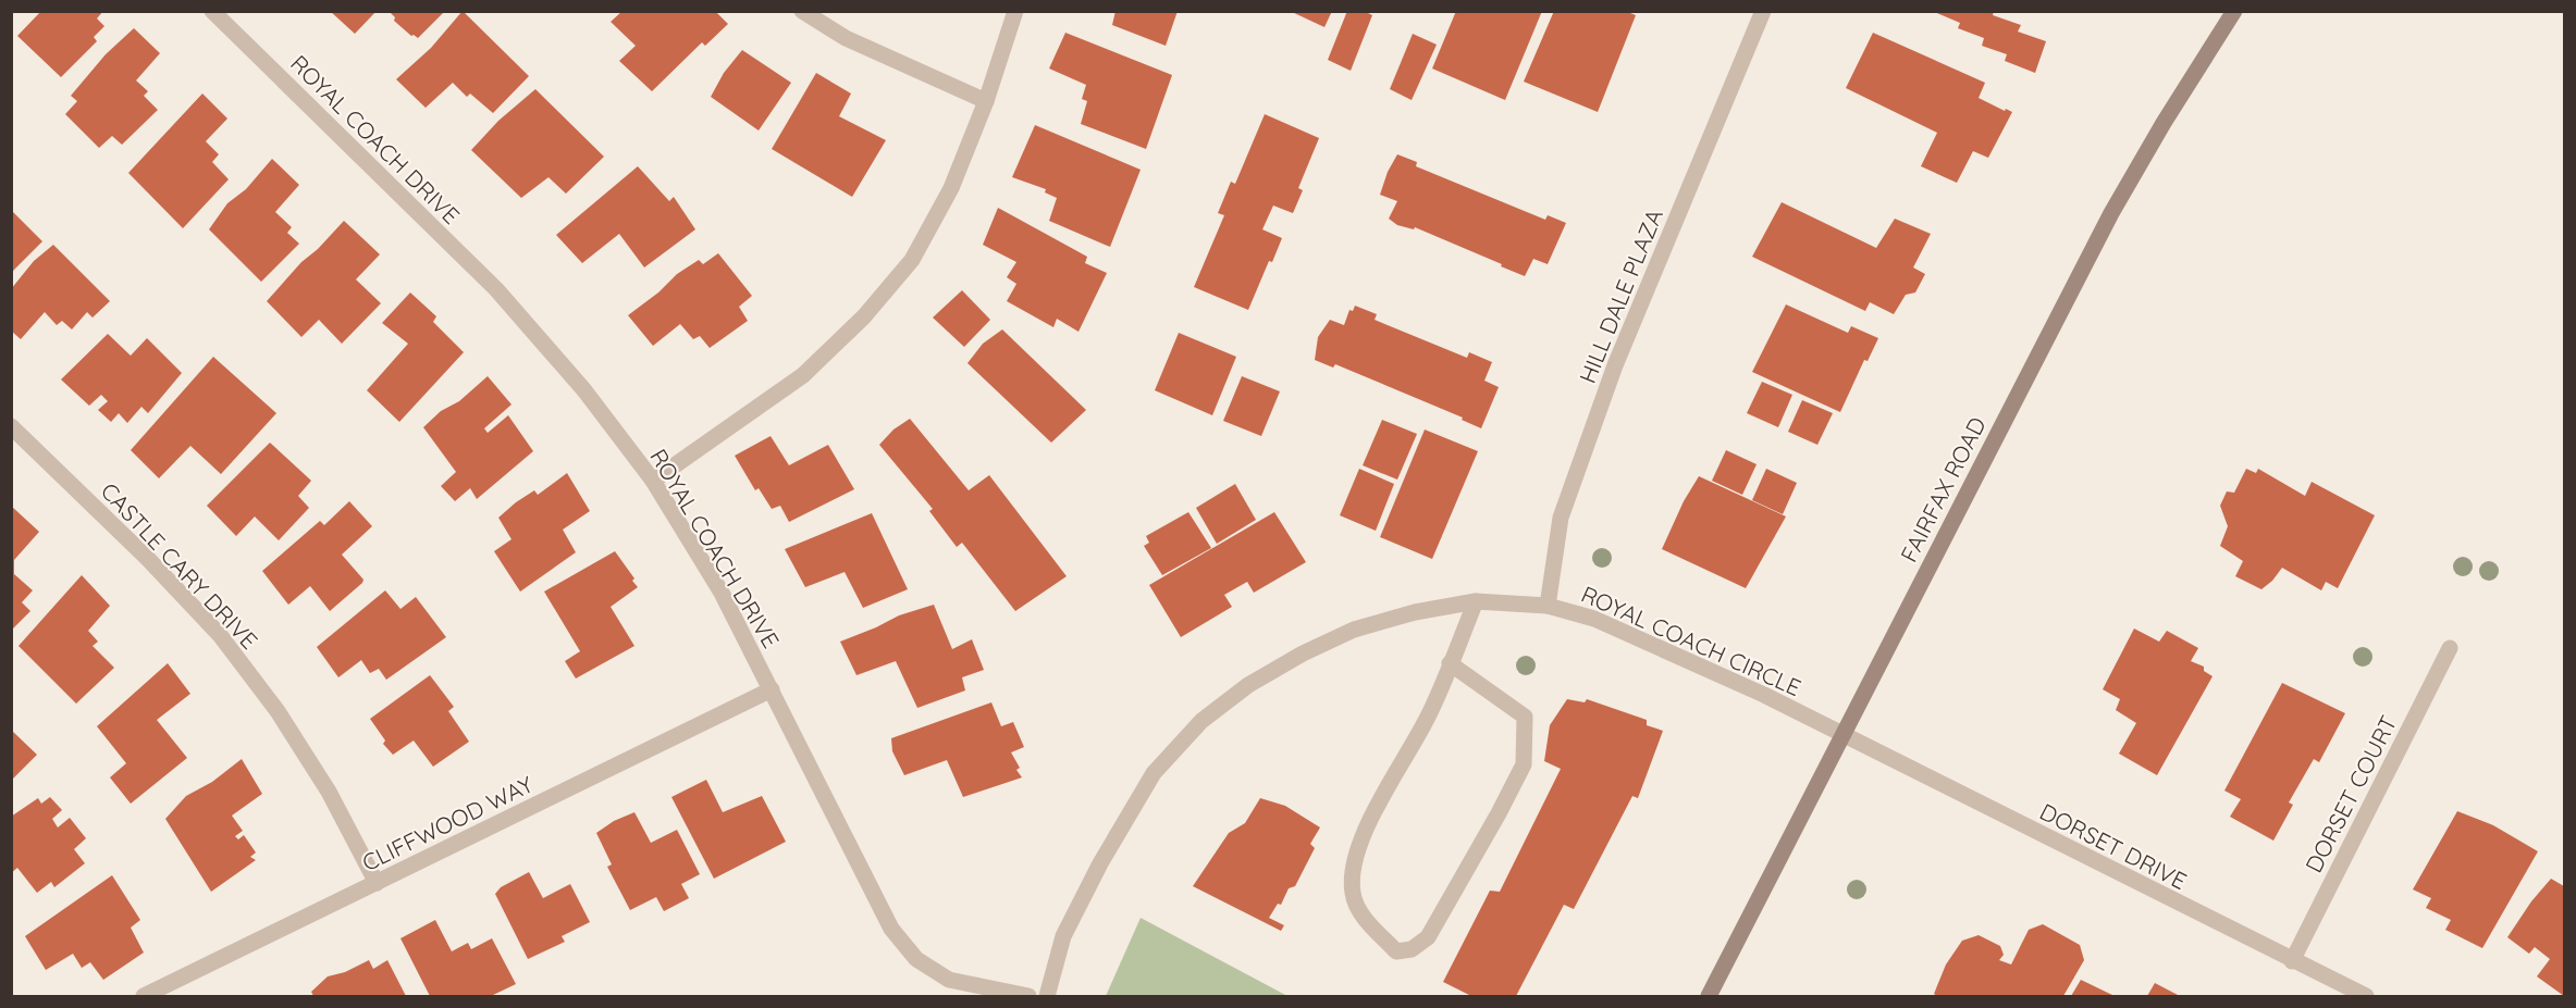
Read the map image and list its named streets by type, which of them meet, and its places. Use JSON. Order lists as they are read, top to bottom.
{
  "streets": {
    "main road": ["FAIRFAX ROAD"],
    "street": [
      "ROYAL COACH DRIVE",
      "HILL DALE PLAZA",
      "CASTLE CARY DRIVE",
      "ROYAL COACH CIRCLE",
      "DORSET COURT",
      "CLIFFWOOD WAY",
      "DORSET DRIVE"
    ]
  },
  "crossings": [
    ["ROYAL COACH DRIVE", "CLIFFWOOD WAY"],
    ["HILL DALE PLAZA", "ROYAL COACH CIRCLE"],
    ["FAIRFAX ROAD", "ROYAL COACH CIRCLE"],
    ["FAIRFAX ROAD", "DORSET DRIVE"],
    ["CASTLE CARY DRIVE", "CLIFFWOOD WAY"],
    ["ROYAL COACH CIRCLE", "DORSET DRIVE"],
    ["DORSET COURT", "DORSET DRIVE"]
  ]
}
